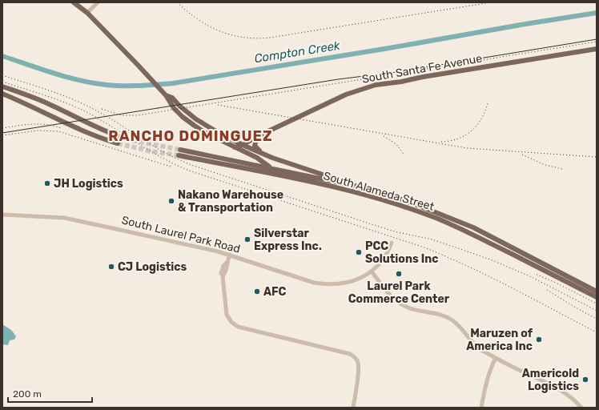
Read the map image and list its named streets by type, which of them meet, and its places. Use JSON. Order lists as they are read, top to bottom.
{
  "streets": {
    "main road": ["South Santa Fe Avenue", "South Alameda Street"],
    "street": ["South Laurel Park Road"]
  },
  "districts": ["RANCHO DOMINGUEZ"],
  "water": ["Compton Creek"],
  "places": [
    "JH Logistics",
    "Nakano Warehouse & Transportation",
    "Silverstar Express Inc.",
    "PCC Solutions Inc",
    "CJ Logistics",
    "Laurel Park Commerce Center",
    "AFC",
    "Maruzen of America Inc",
    "Americold Logistics"
  ],
  "scale_bar": "200 m"
}
